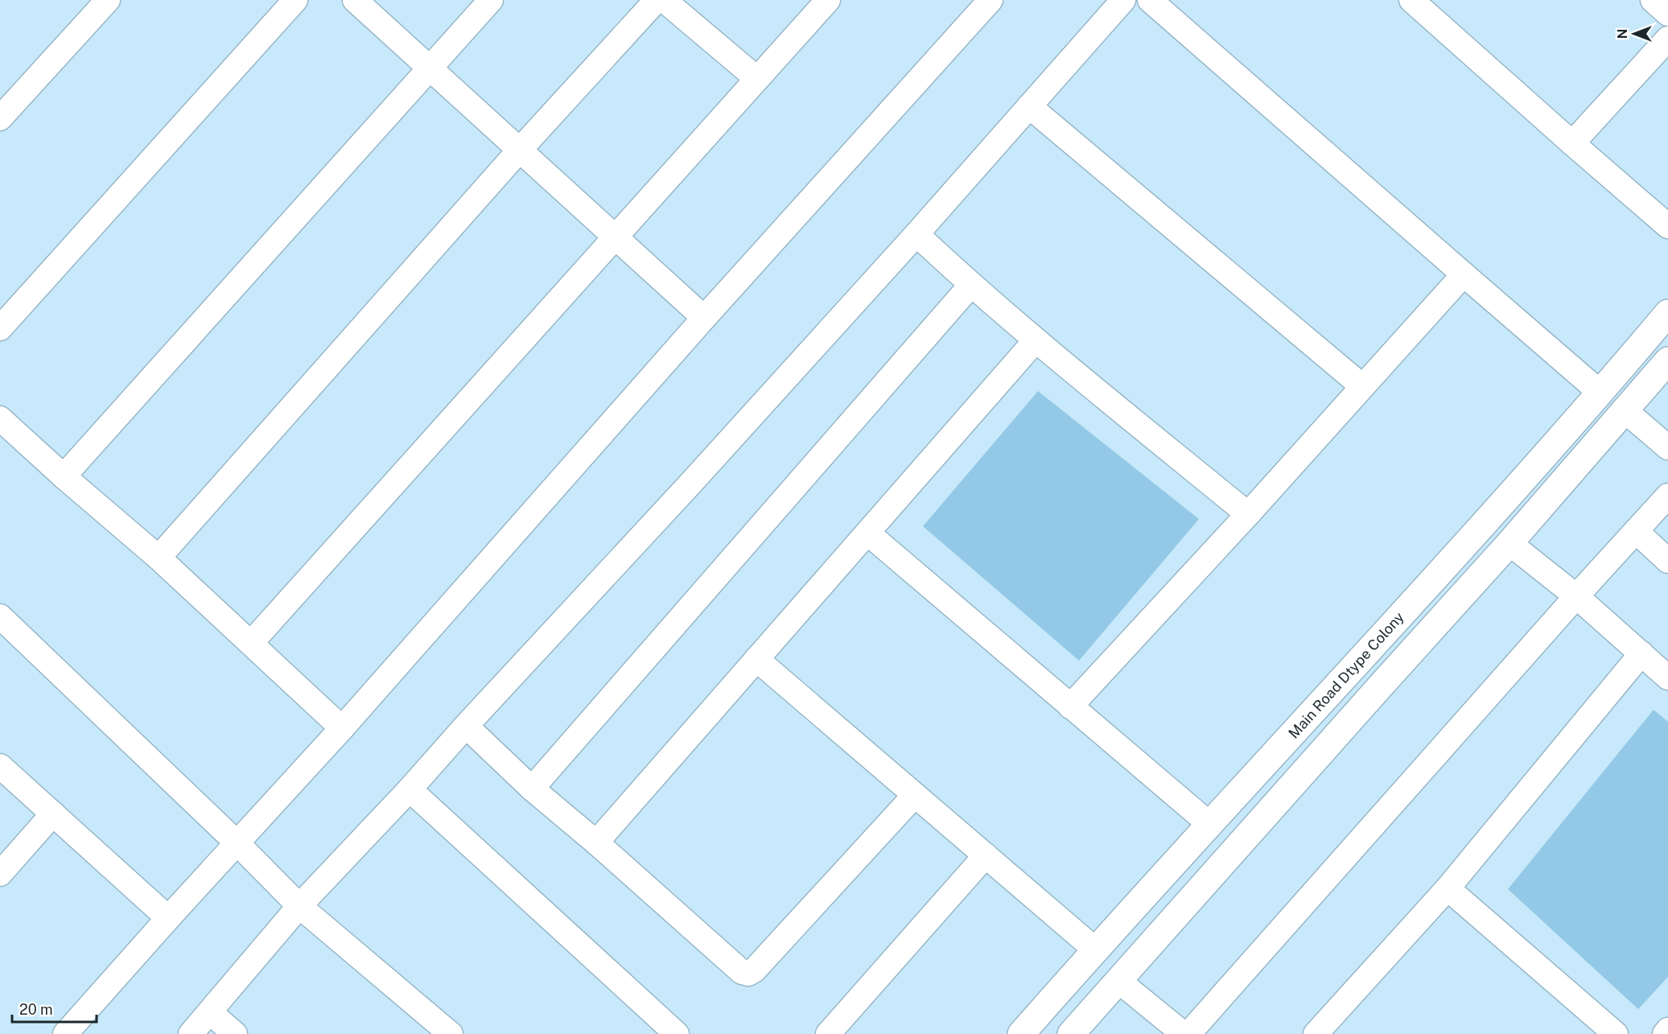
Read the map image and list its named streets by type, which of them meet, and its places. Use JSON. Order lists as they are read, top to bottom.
{
  "streets": {
    "main road": ["Main Road Dtype Colony"]
  },
  "scale_bar": "20 m",
  "north": "left"
}
